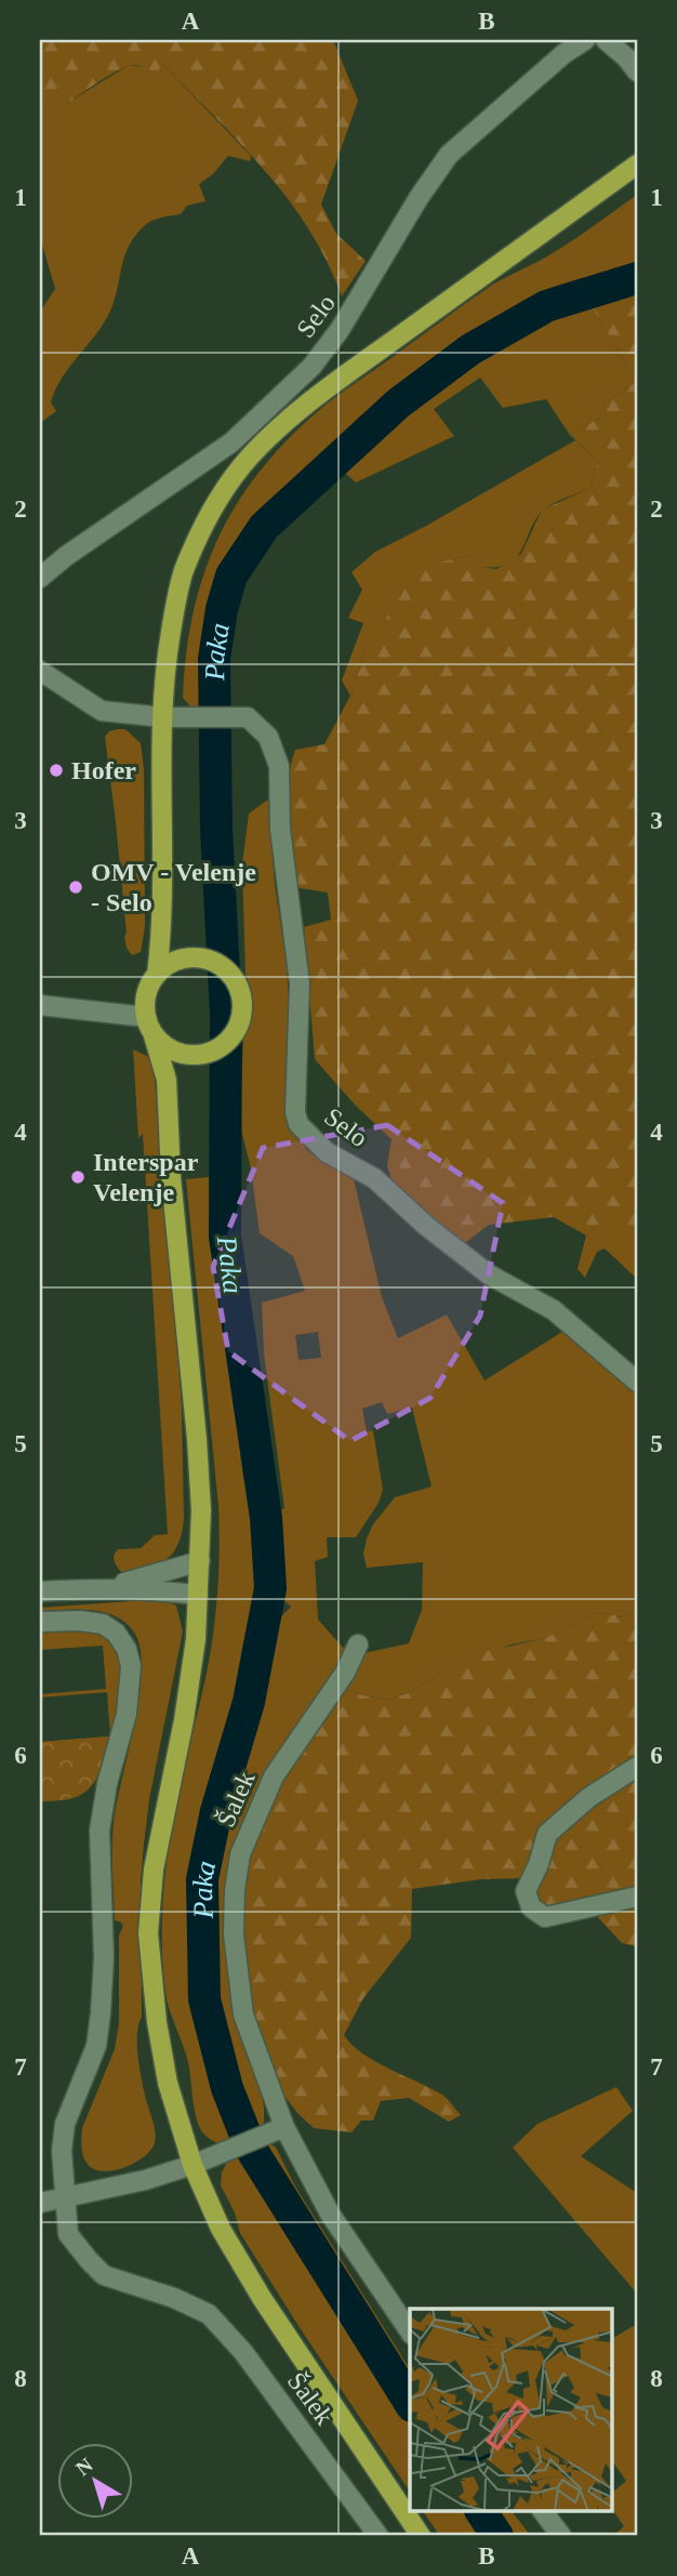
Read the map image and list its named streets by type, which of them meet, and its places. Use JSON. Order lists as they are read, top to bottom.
{
  "streets": {
    "street": ["Selo", "Šalek"]
  },
  "water": ["Paka"],
  "places": ["Hofer", "OMV - Velenje - Selo", "Interspar Velenje"],
  "north": "top left",
  "grid": {
    "columns": ["A", "B"],
    "rows": [
      "1",
      "2",
      "3",
      "4",
      "5",
      "6",
      "7",
      "8"
    ]
  }
}
